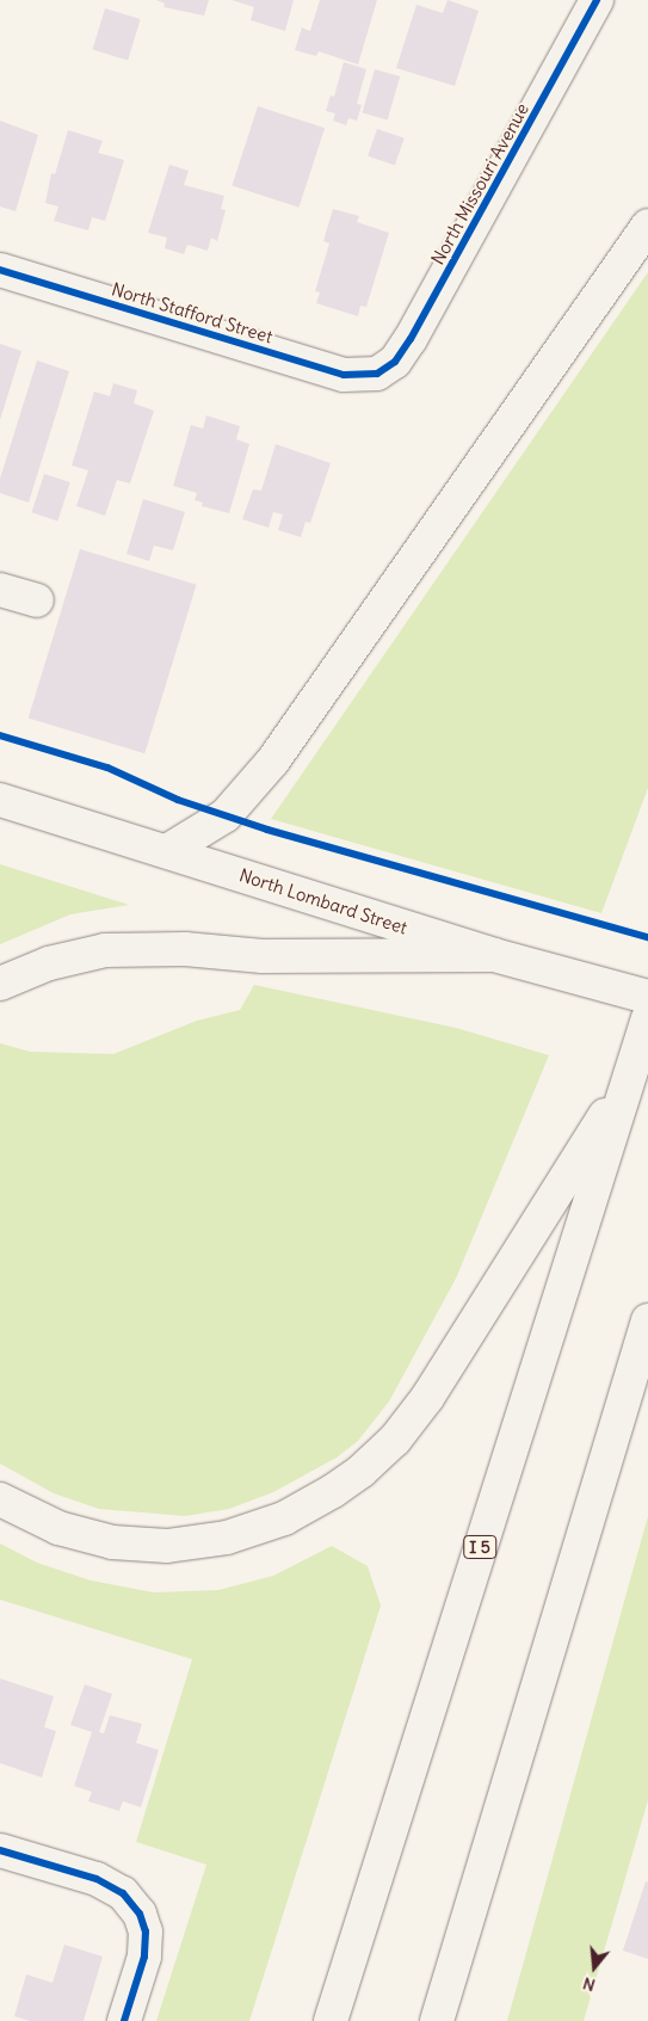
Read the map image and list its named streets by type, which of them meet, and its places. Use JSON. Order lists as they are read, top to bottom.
{
  "streets": {
    "main road": [
      "North Missouri Avenue",
      "North Stafford Street",
      "North Lombard Street",
      "I 5"
    ]
  },
  "crossings": [
    ["North Missouri Avenue", "North Stafford Street"]
  ],
  "north": "bottom"
}
